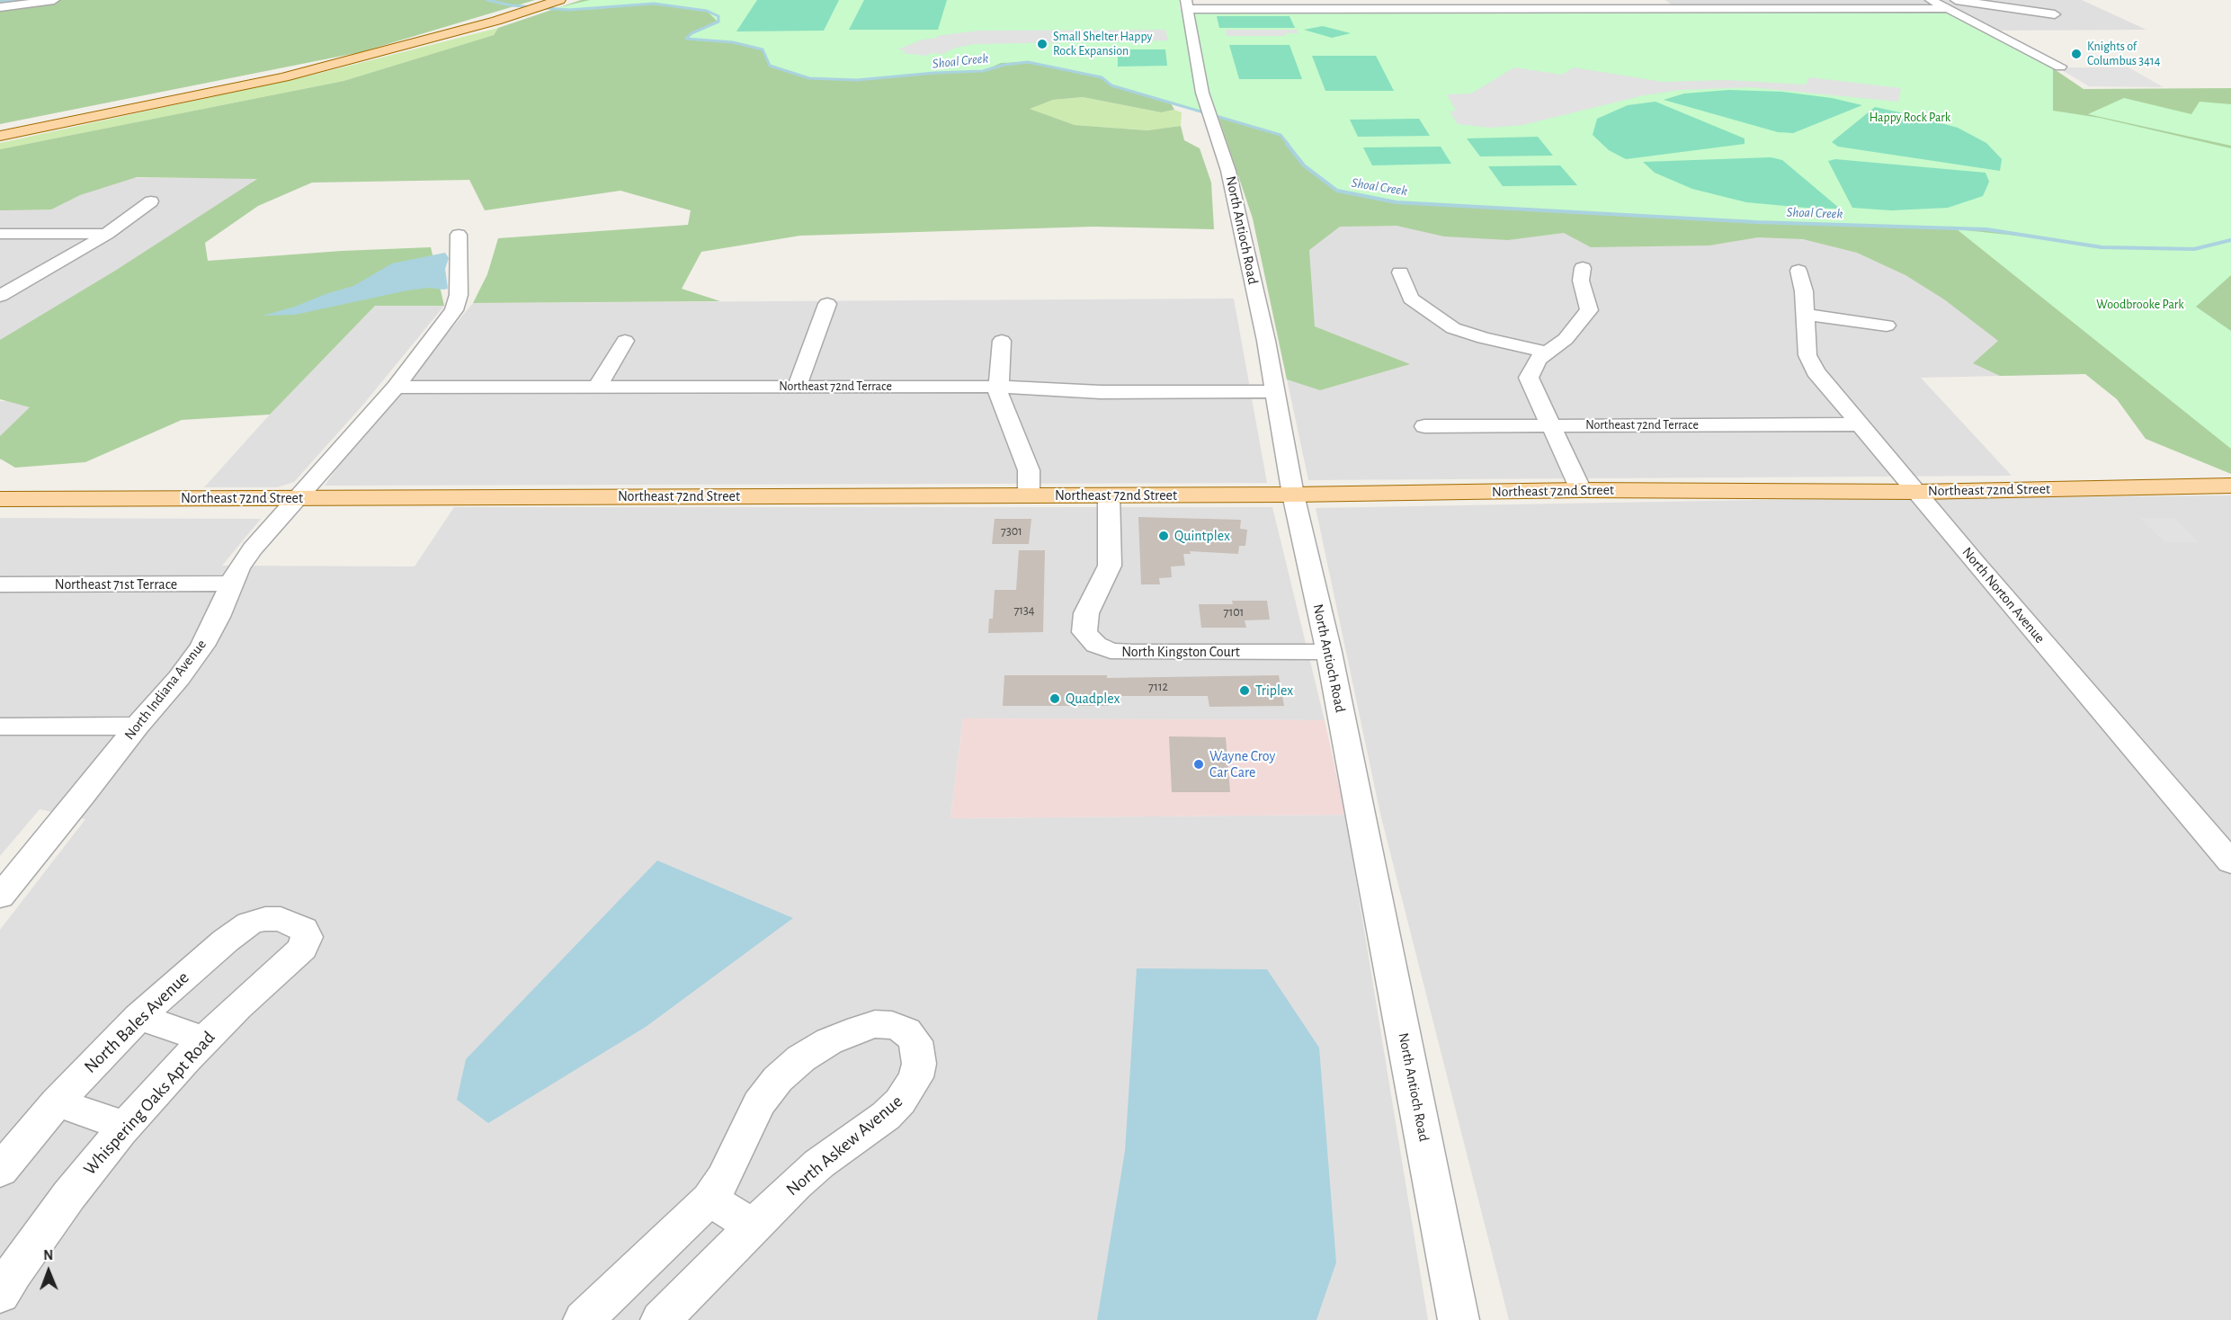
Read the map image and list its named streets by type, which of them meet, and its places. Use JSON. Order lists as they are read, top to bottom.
{
  "streets": {
    "main road": ["Northeast 72nd Street"],
    "street": [
      "North Antioch Road",
      "Northeast 72nd Terrace",
      "Northeast 71st Terrace",
      "North Norton Avenue",
      "North Kingston Court",
      "North Indiana Avenue",
      "North Bales Avenue",
      "Whispering Oaks Apt Road",
      "North Askew Avenue"
    ]
  },
  "crossings": [
    ["North Antioch Road", "Northeast 72nd Terrace"],
    ["North Antioch Road", "Northeast 72nd Street"],
    ["North Antioch Road", "North Kingston Court"],
    ["Northeast 72nd Terrace", "North Norton Avenue"],
    ["Northeast 72nd Terrace", "North Indiana Avenue"],
    ["Northeast 72nd Street", "North Norton Avenue"],
    ["Northeast 72nd Street", "North Kingston Court"],
    ["Northeast 72nd Street", "North Indiana Avenue"],
    ["Northeast 71st Terrace", "North Indiana Avenue"],
    ["North Bales Avenue", "Whispering Oaks Apt Road"]
  ],
  "water": ["Shoal Creek"],
  "parks": ["Happy Rock Park", "Woodbrooke Park"],
  "places": [
    "Small Shelter Happy Rock Expansion",
    "Knights of Columbus 3414",
    "Quintplex",
    "Triplex",
    "Quadplex",
    "Wayne Croy Car Care"
  ],
  "house_numbers": [
    "7301",
    "7134",
    "7101",
    "7112"
  ],
  "north": "top"
}
